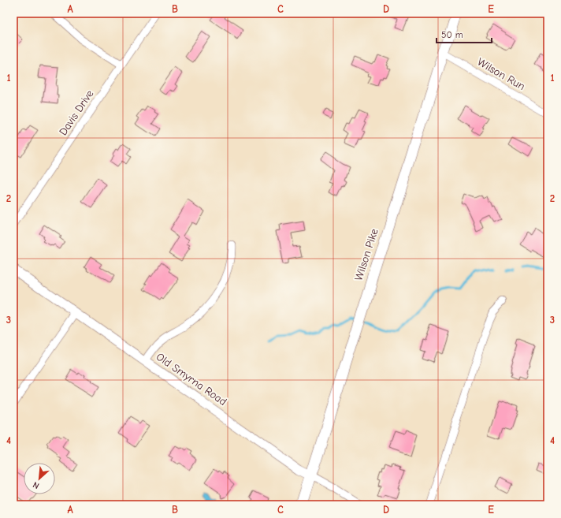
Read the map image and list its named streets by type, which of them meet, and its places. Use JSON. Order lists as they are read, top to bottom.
{
  "streets": {
    "main road": ["Wilson Pike"],
    "street": ["Wilson Run", "Davis Drive", "Old Smyrna Road"]
  },
  "crossings": [
    ["Wilson Run", "Wilson Pike"],
    ["Wilson Pike", "Old Smyrna Road"]
  ],
  "scale_bar": "50 m",
  "north": "bottom left",
  "grid": {
    "columns": [
      "A",
      "B",
      "C",
      "D",
      "E"
    ],
    "rows": [
      "1",
      "2",
      "3",
      "4"
    ]
  }
}
